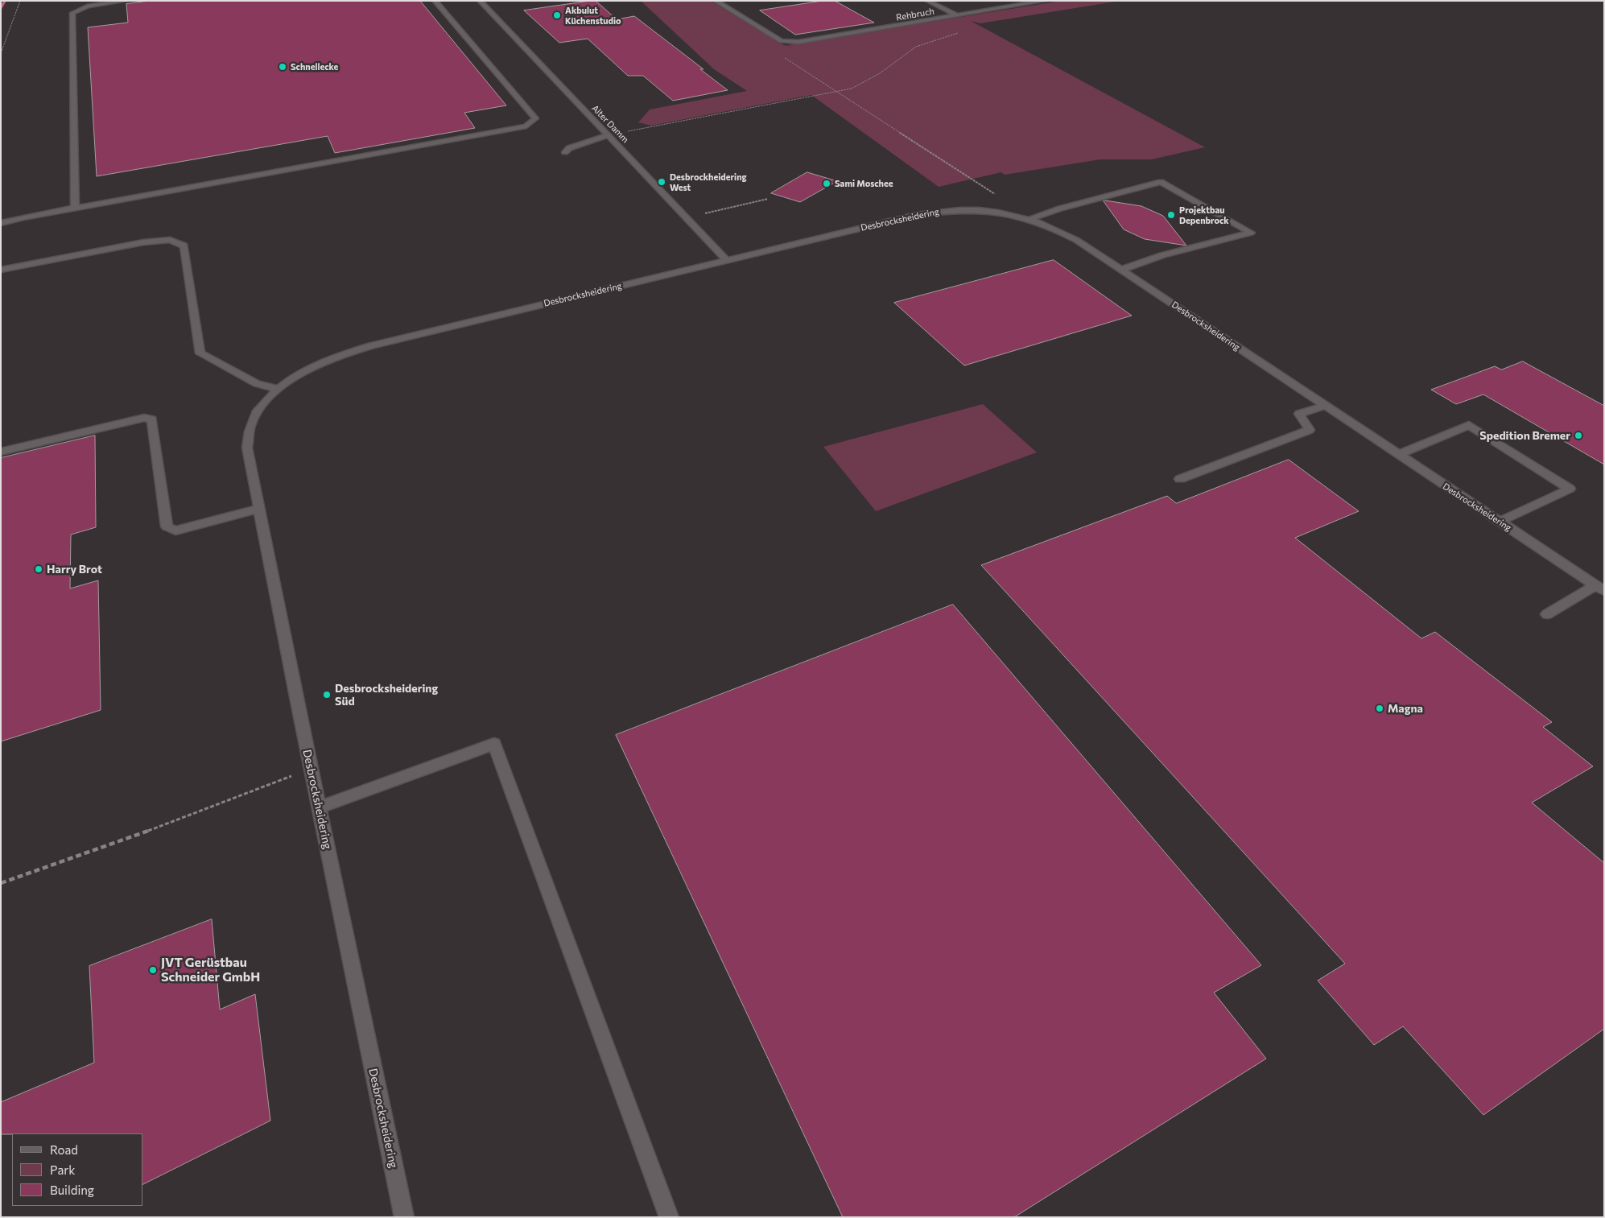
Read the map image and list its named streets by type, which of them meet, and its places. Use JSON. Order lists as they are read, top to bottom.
{
  "streets": {
    "street": ["Rehbruch", "Alter Damm", "Desbrocksheidering"]
  },
  "crossings": [
    ["Alter Damm", "Desbrocksheidering"]
  ],
  "places": [
    "Akbulut Küchenstudio",
    "Schnellecke",
    "Desbrockheidering West",
    "Sami Moschee",
    "Projektbau Depenbrock",
    "Spedition Bremer",
    "Harry Brot",
    "Desbrocksheidering Süd",
    "Magna",
    "JVT Gerüstbau Schneider GmbH"
  ],
  "legend": ["Road", "Park", "Building"]
}
